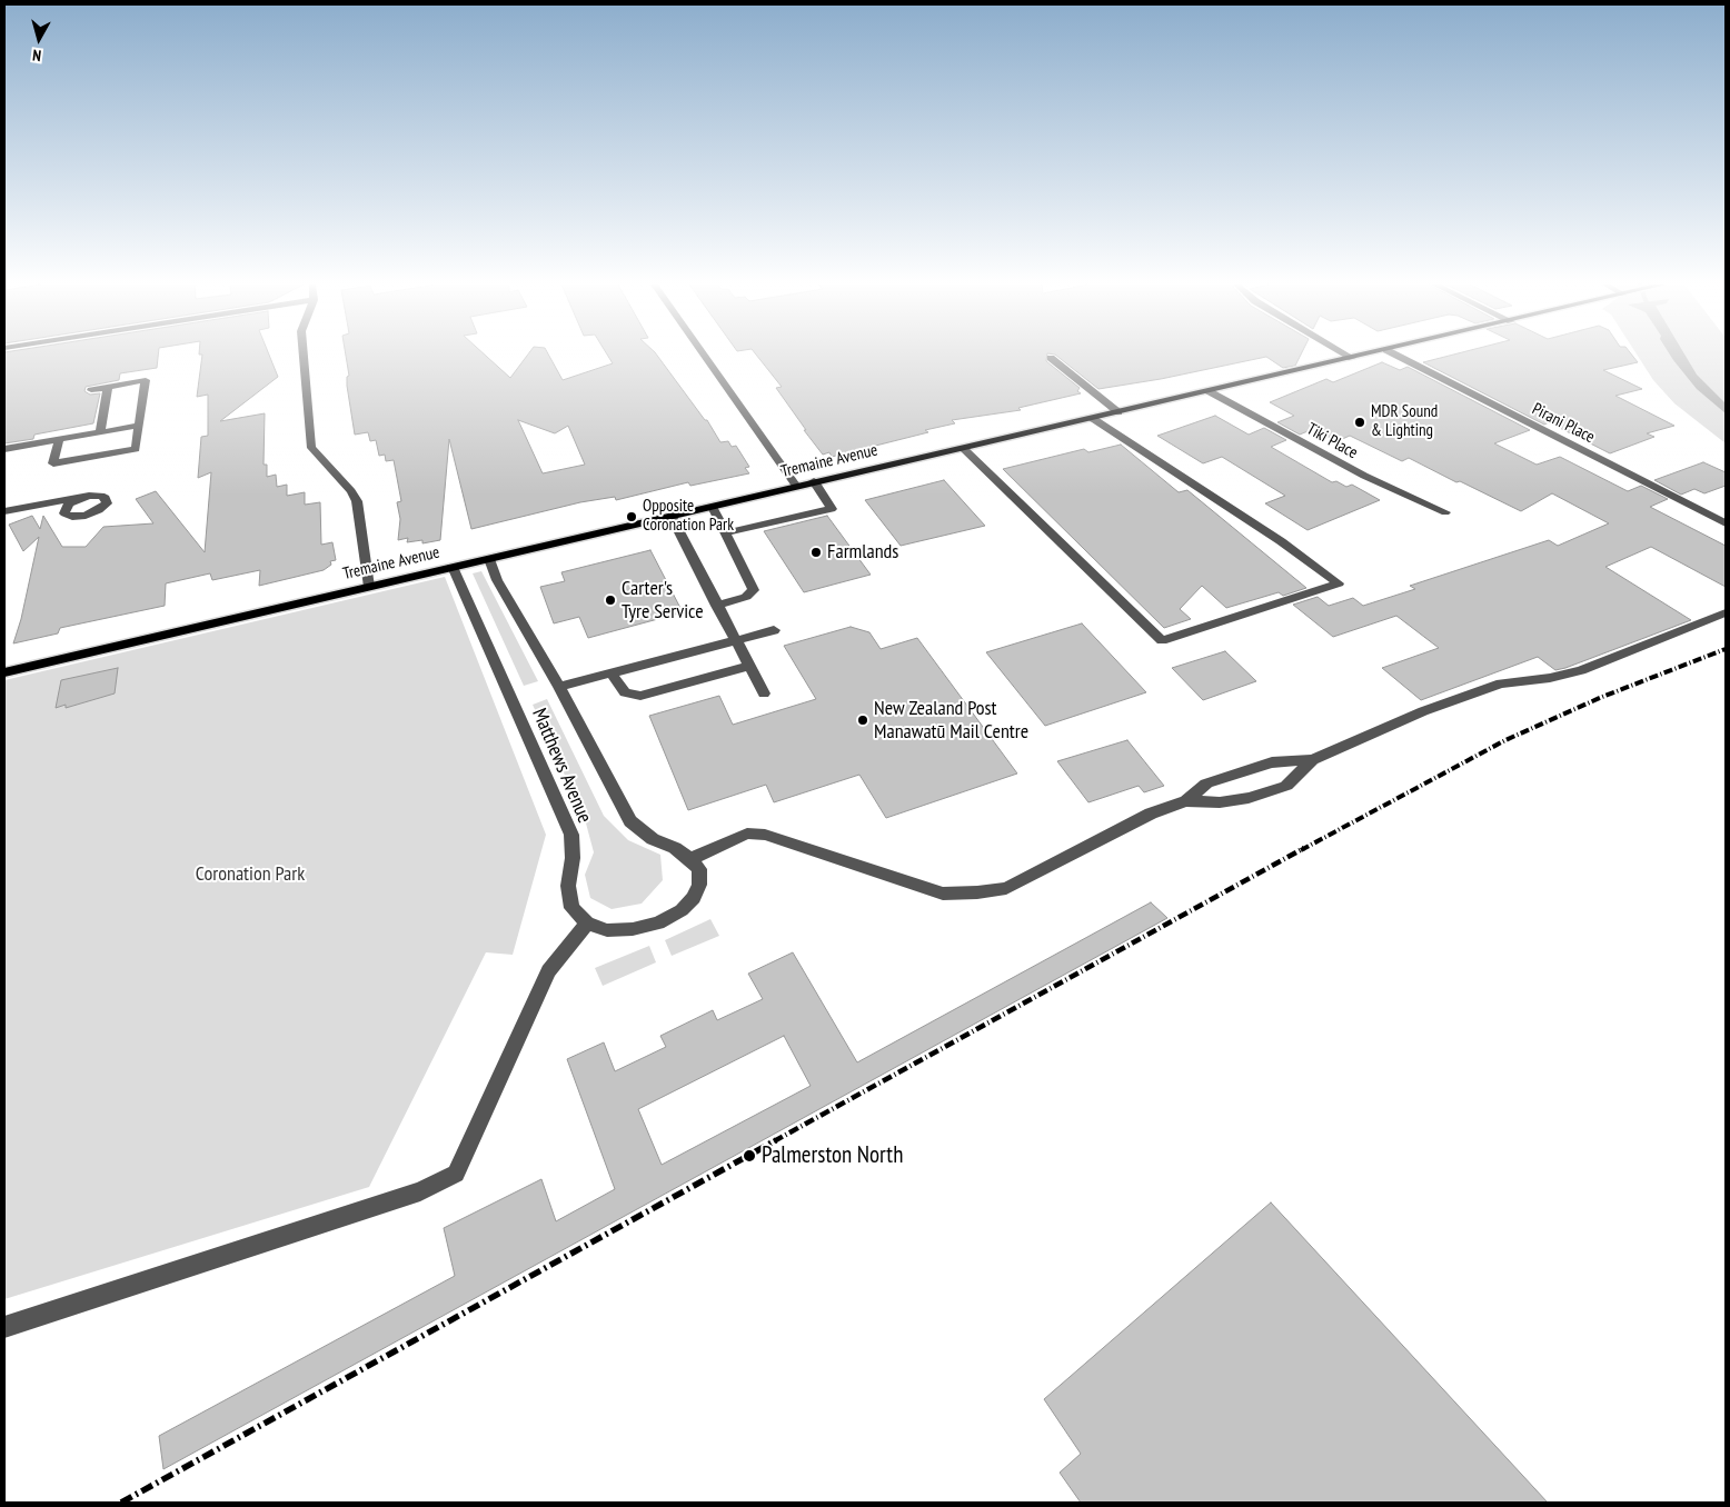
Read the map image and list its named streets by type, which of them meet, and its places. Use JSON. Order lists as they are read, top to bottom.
{
  "streets": {
    "main road": ["Tremaine Avenue"],
    "street": ["Pirani Place", "Tiki Place", "Matthews Avenue"]
  },
  "crossings": [
    ["Tiki Place", "Tremaine Avenue"],
    ["Tremaine Avenue", "Matthews Avenue"]
  ],
  "parks": ["Coronation Park"],
  "places": [
    "MDR Sound & Lighting",
    "Opposite Coronation Park",
    "Farmlands",
    "Carter's Tyre Service",
    "New Zealand Post Manawatū Mail Centre",
    "Palmerston North"
  ],
  "north": "bottom"
}
